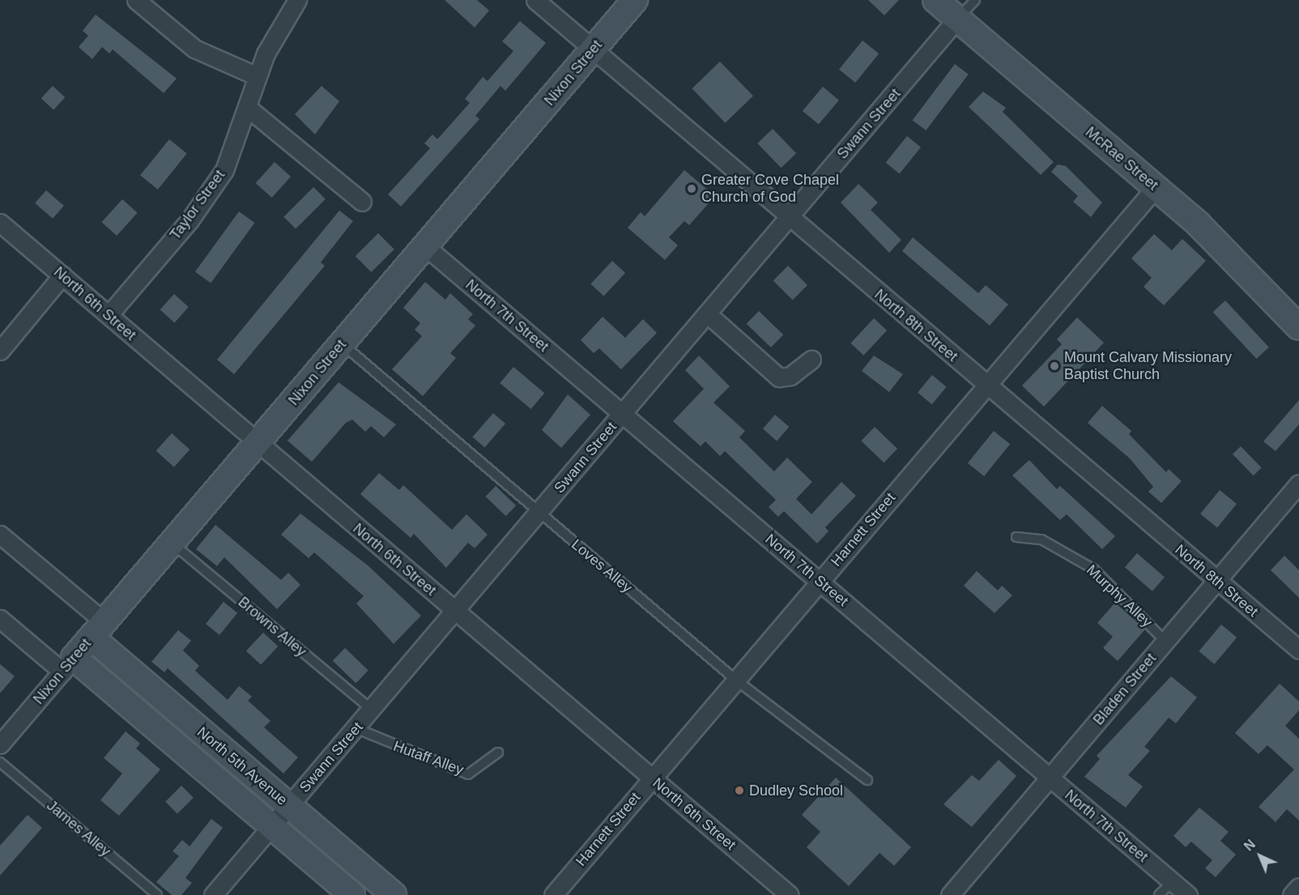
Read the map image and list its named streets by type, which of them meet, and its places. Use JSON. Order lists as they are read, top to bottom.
{
  "streets": {
    "street": [
      "Nixon Street",
      "Swann Street",
      "McRae Street",
      "Taylor Street",
      "North 6th Street",
      "North 7th Street",
      "North 8th Street",
      "Harnett Street",
      "Bladen Street",
      "North 5th Avenue"
    ],
    "lane": [
      "Loves Alley",
      "Murphy Alley",
      "Browns Alley",
      "Hutaff Alley",
      "James Alley"
    ]
  },
  "crossings": [
    ["Nixon Street", "North 6th Street"],
    ["Nixon Street", "North 7th Street"],
    ["Nixon Street", "North 8th Street"],
    ["Nixon Street", "Loves Alley"],
    ["Nixon Street", "Browns Alley"],
    ["Nixon Street", "North 5th Avenue"],
    ["Swann Street", "McRae Street"],
    ["Swann Street", "North 6th Street"],
    ["Swann Street", "North 7th Street"],
    ["Swann Street", "North 8th Street"],
    ["Swann Street", "Loves Alley"],
    ["Swann Street", "Browns Alley"],
    ["Swann Street", "Hutaff Alley"],
    ["Swann Street", "North 5th Avenue"],
    ["McRae Street", "Harnett Street"],
    ["Taylor Street", "North 6th Street"],
    ["North 6th Street", "Harnett Street"],
    ["North 7th Street", "Harnett Street"],
    ["North 7th Street", "Bladen Street"],
    ["North 8th Street", "Harnett Street"],
    ["North 8th Street", "Bladen Street"],
    ["Harnett Street", "Loves Alley"],
    ["Murphy Alley", "Bladen Street"]
  ],
  "places": ["Greater Cove Chapel Church of God", "Mount Calvary Missionary Baptist Church", "Dudley School"],
  "north": "top left"
}
